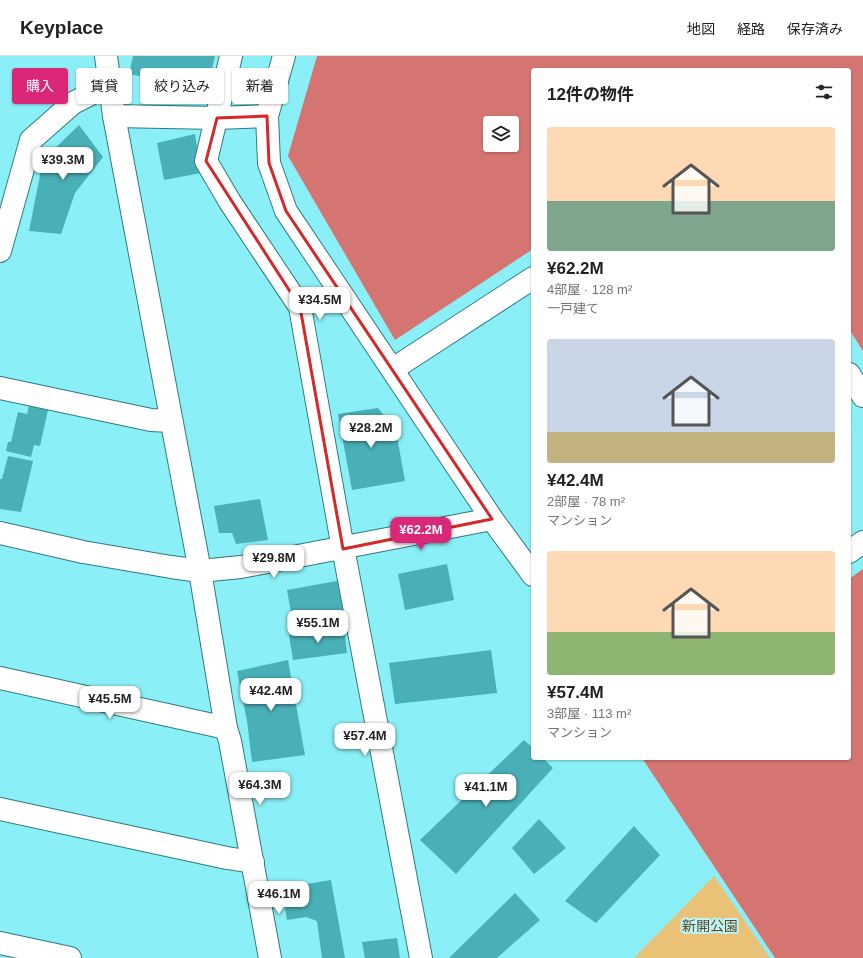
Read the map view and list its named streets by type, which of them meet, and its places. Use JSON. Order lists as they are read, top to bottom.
{
  "parks": ["新開公園"],
  "page": {
    "header": "Keyplace",
    "nav": ["地図", "経路", "保存済み"],
    "chip": [
      "購入",
      "賃貸",
      "絞り込み",
      "新着"
    ],
    "heading": "12件の物件",
    "list": [
      {
        "name": "¥62.2M",
        "note": "4部屋 · 128 m² · 一戸建て"
      },
      {
        "name": "¥42.4M",
        "note": "2部屋 · 78 m² · マンション"
      },
      {
        "name": "¥57.4M",
        "note": "3部屋 · 113 m² · マンション"
      }
    ],
    "price": [
      "¥39.3M",
      "¥34.5M",
      "¥28.2M",
      "¥62.2M",
      "¥29.8M",
      "¥55.1M",
      "¥42.4M",
      "¥45.5M",
      "¥57.4M",
      "¥64.3M",
      "¥41.1M",
      "¥46.1M"
    ]
  }
}
